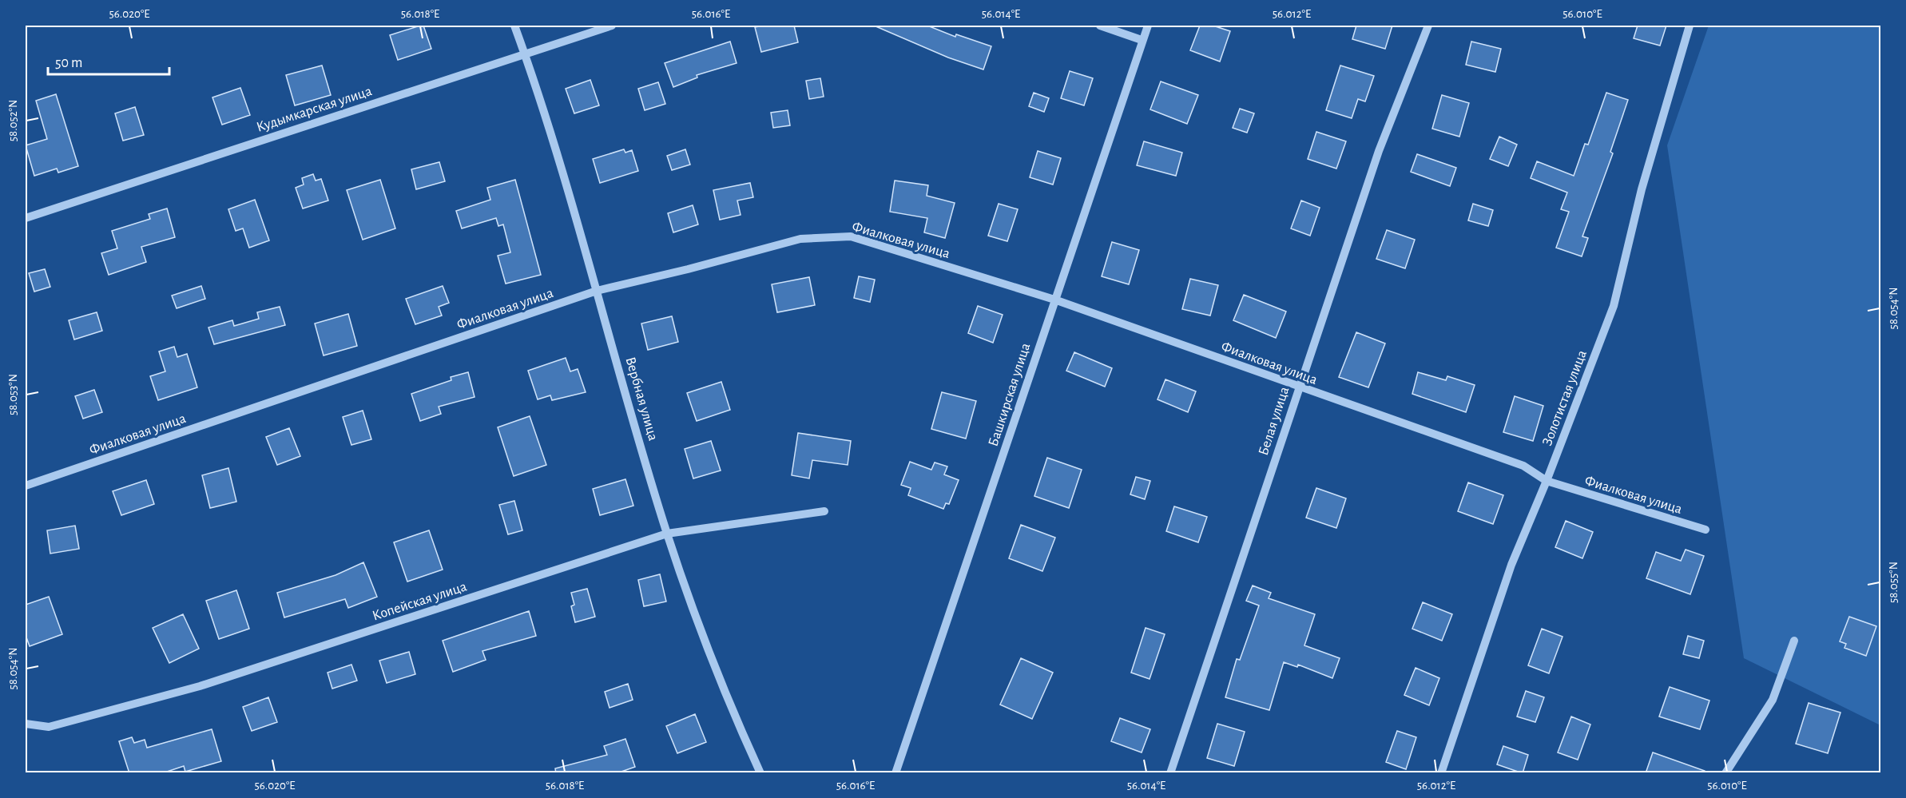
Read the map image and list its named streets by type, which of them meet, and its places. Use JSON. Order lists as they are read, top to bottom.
{
  "streets": {
    "street": [
      "Кудымкарская улица",
      "Фиалковая улица",
      "Башкирская улица",
      "Золотистая улица",
      "Вербная улица",
      "Белая улица",
      "Копейская улица"
    ]
  },
  "crossings": [
    ["Кудымкарская улица", "Вербная улица"],
    ["Фиалковая улица", "Башкирская улица"],
    ["Фиалковая улица", "Золотистая улица"],
    ["Фиалковая улица", "Вербная улица"],
    ["Фиалковая улица", "Белая улица"],
    ["Вербная улица", "Копейская улица"]
  ],
  "scale_bar": "50 m",
  "coordinates": [
    "56.020°E",
    "56.018°E",
    "56.016°E",
    "56.014°E",
    "56.012°E",
    "56.010°E",
    "58.052°N",
    "58.054°N",
    "58.053°N",
    "58.055°N"
  ]
}
